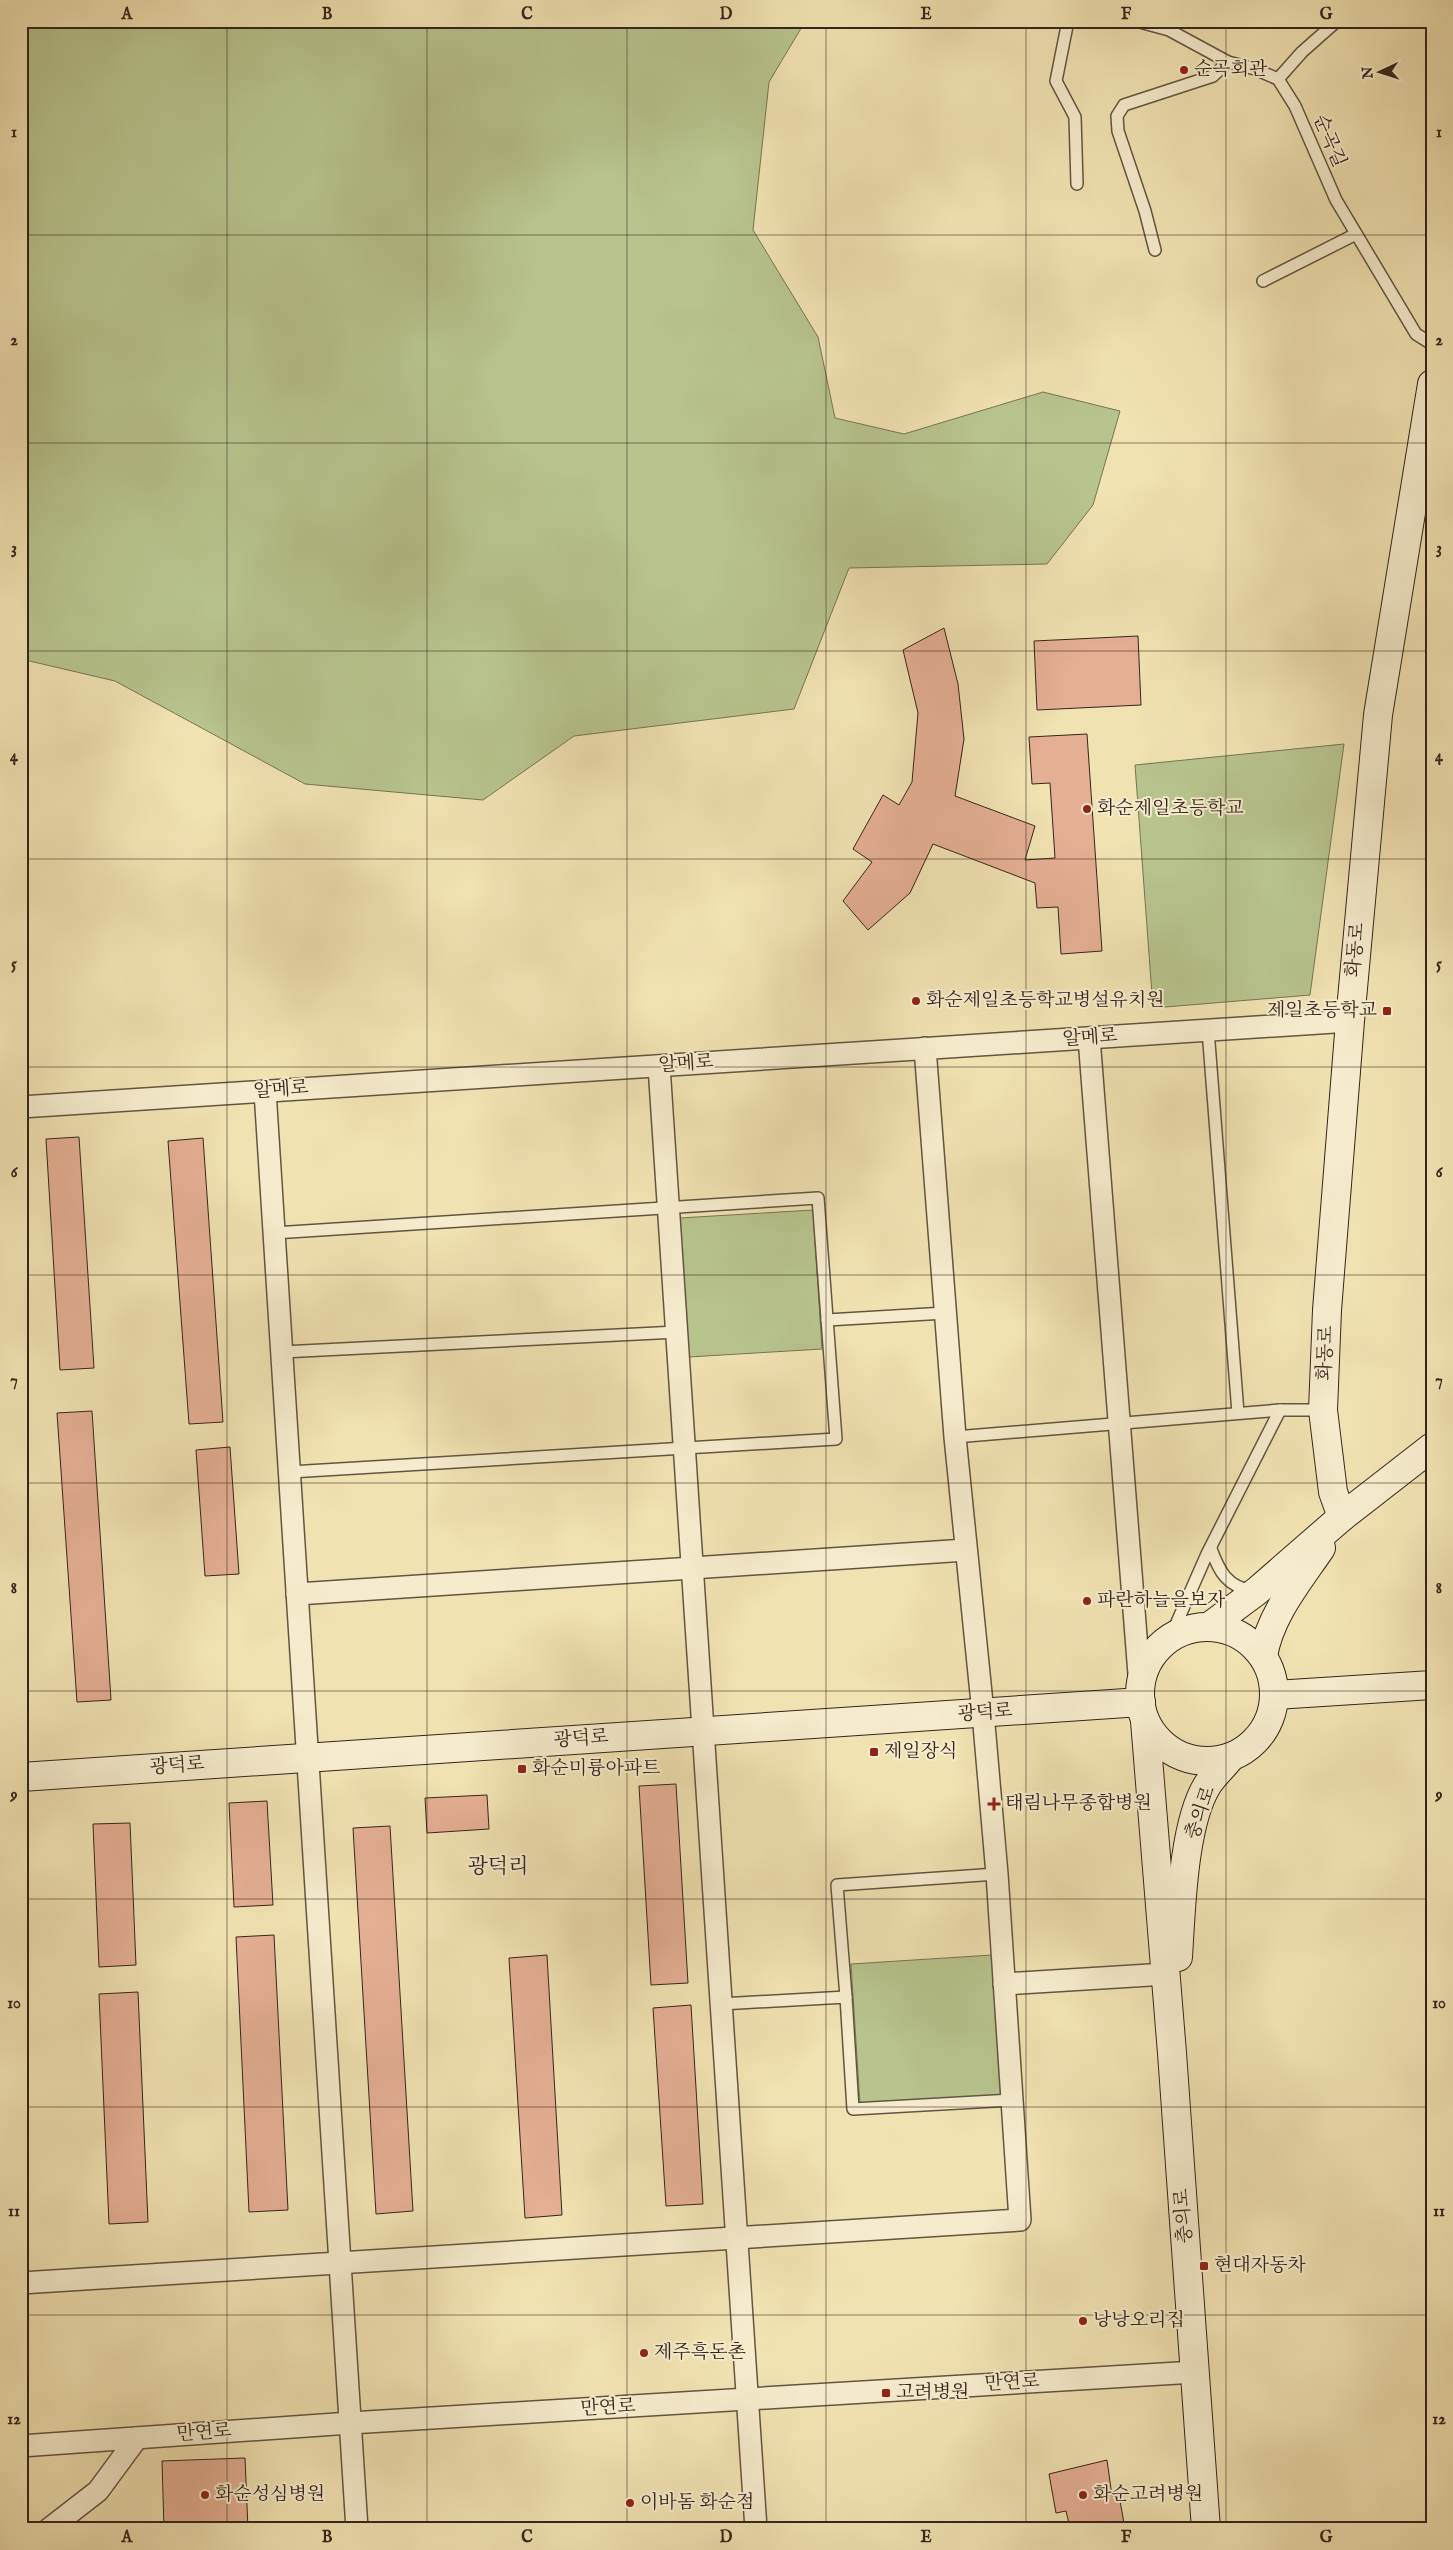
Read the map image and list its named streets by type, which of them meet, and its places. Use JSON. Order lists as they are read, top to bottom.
{
  "streets": {
    "street": [
      "화동로",
      "알메로",
      "광덕로",
      "충의로",
      "만연로"
    ],
    "lane": ["순곡길"]
  },
  "crossings": [
    ["화동로", "알메로"],
    ["광덕로", "충의로"],
    ["충의로", "만연로"]
  ],
  "districts": ["광덕리"],
  "places": {
    "other": [
      "순곡회관",
      "화순제일초등학교",
      "화순제일초등학교병설유치원",
      "파란하늘을보자",
      "낭낭오리집",
      "제주흑돈촌",
      "화순성심병원",
      "화순고려병원",
      "이바돔 화순점"
    ],
    "transit": [
      "제일초등학교",
      "제일장식",
      "화순미륭아파트",
      "현대자동차",
      "고려병원"
    ],
    "health": ["태림나무종합병원"]
  },
  "north": "left",
  "grid": {
    "columns": [
      "A",
      "B",
      "C",
      "D",
      "E",
      "F",
      "G"
    ],
    "rows": [
      "1",
      "2",
      "3",
      "4",
      "5",
      "6",
      "7",
      "8",
      "9",
      "10",
      "11",
      "12"
    ]
  }
}
